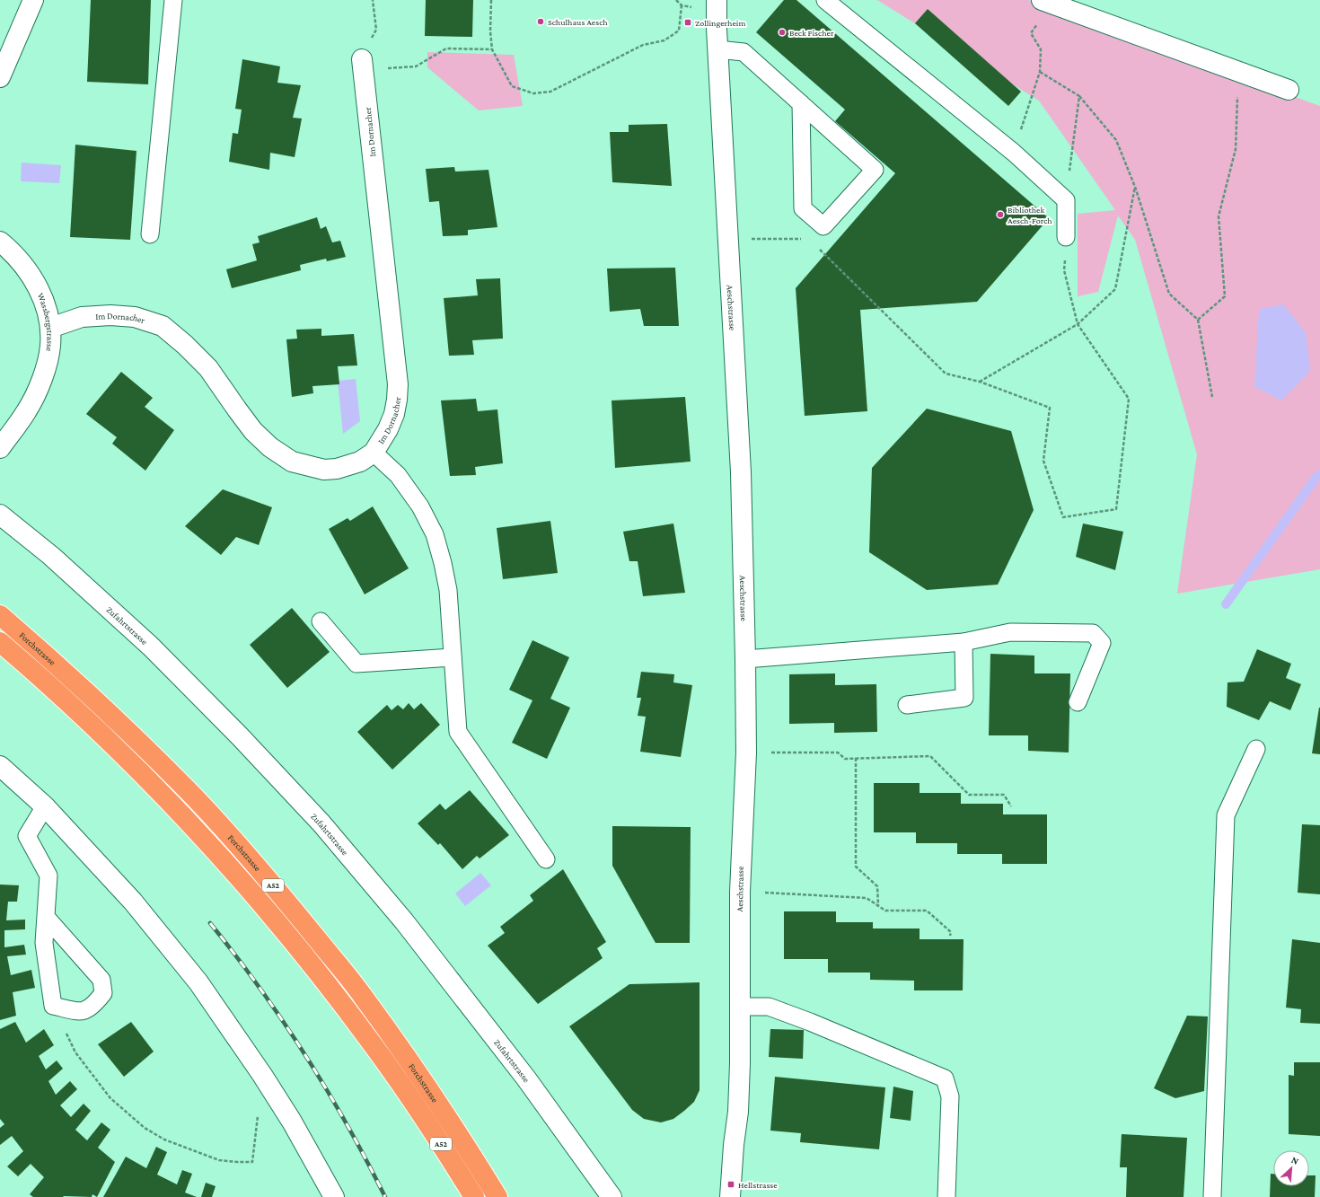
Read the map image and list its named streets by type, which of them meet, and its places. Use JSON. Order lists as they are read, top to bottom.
{
  "streets": {
    "highway": ["Forchstrasse", "A52"],
    "main road": [
      "Im Dornacher",
      "Aeschstrasse",
      "Wassbergstrasse",
      "Zufahrtstrasse"
    ]
  },
  "crossings": [
    ["Im Dornacher", "Wassbergstrasse"]
  ],
  "places": {
    "other": ["Schulhaus Aesch", "Beck Fischer", "Bibliothek Aesch-Forch"],
    "transit": ["Zollingerheim", "Hellstrasse"]
  },
  "north": "top right"
}
